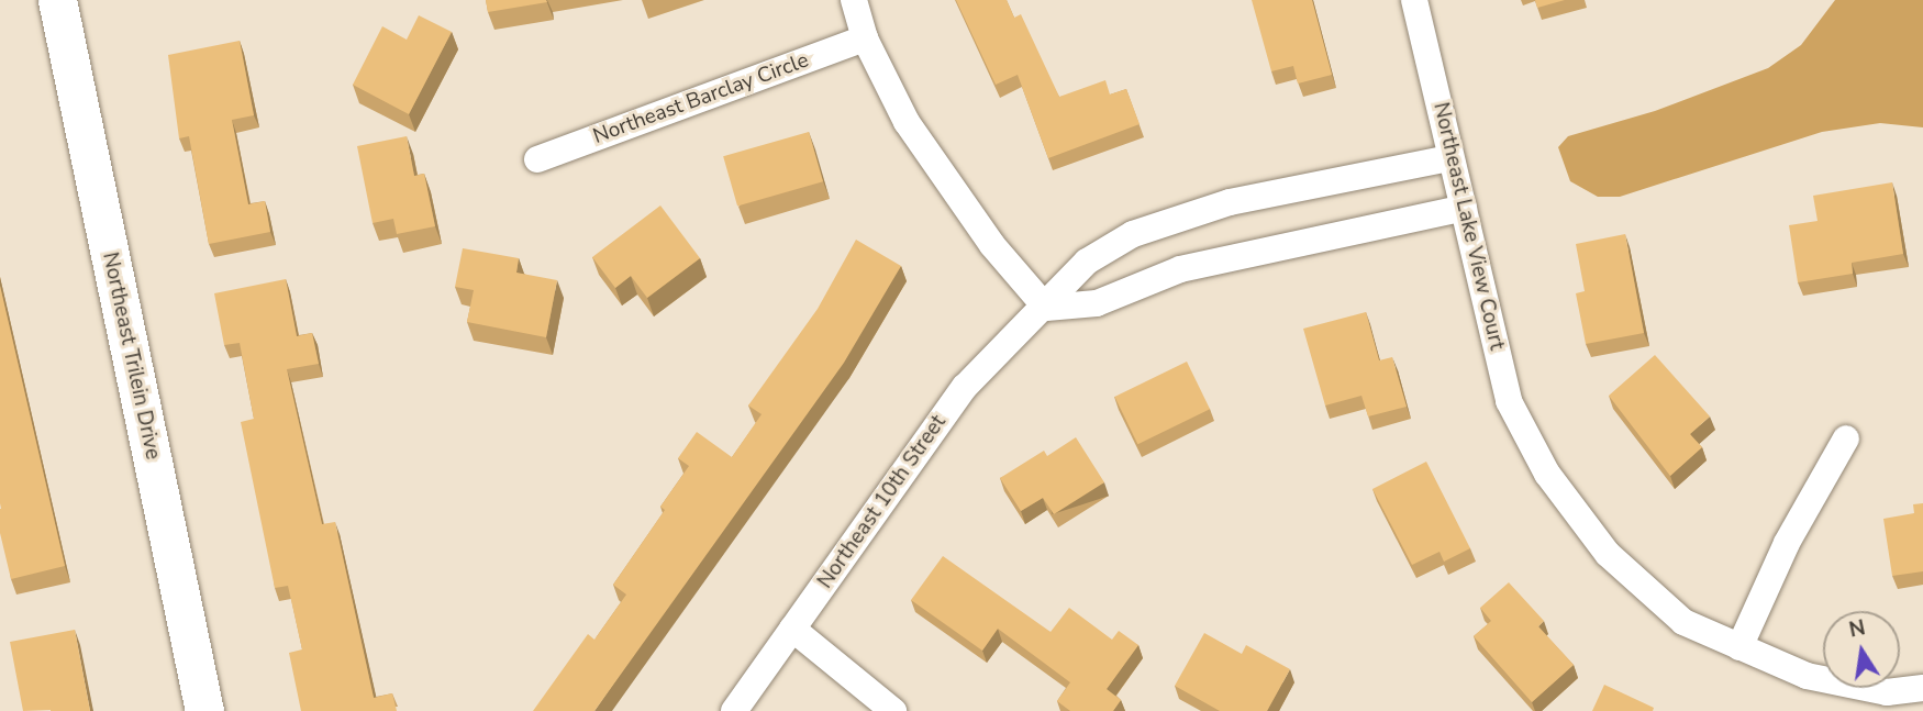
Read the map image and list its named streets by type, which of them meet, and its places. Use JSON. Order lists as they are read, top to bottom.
{
  "streets": {
    "street": [
      "Northeast Barclay Circle",
      "Northeast Lake View Court",
      "Northeast Trilein Drive",
      "Northeast 10th Street"
    ]
  },
  "crossings": [
    ["Northeast Lake View Court", "Northeast 10th Street"]
  ],
  "north": "top"
}
